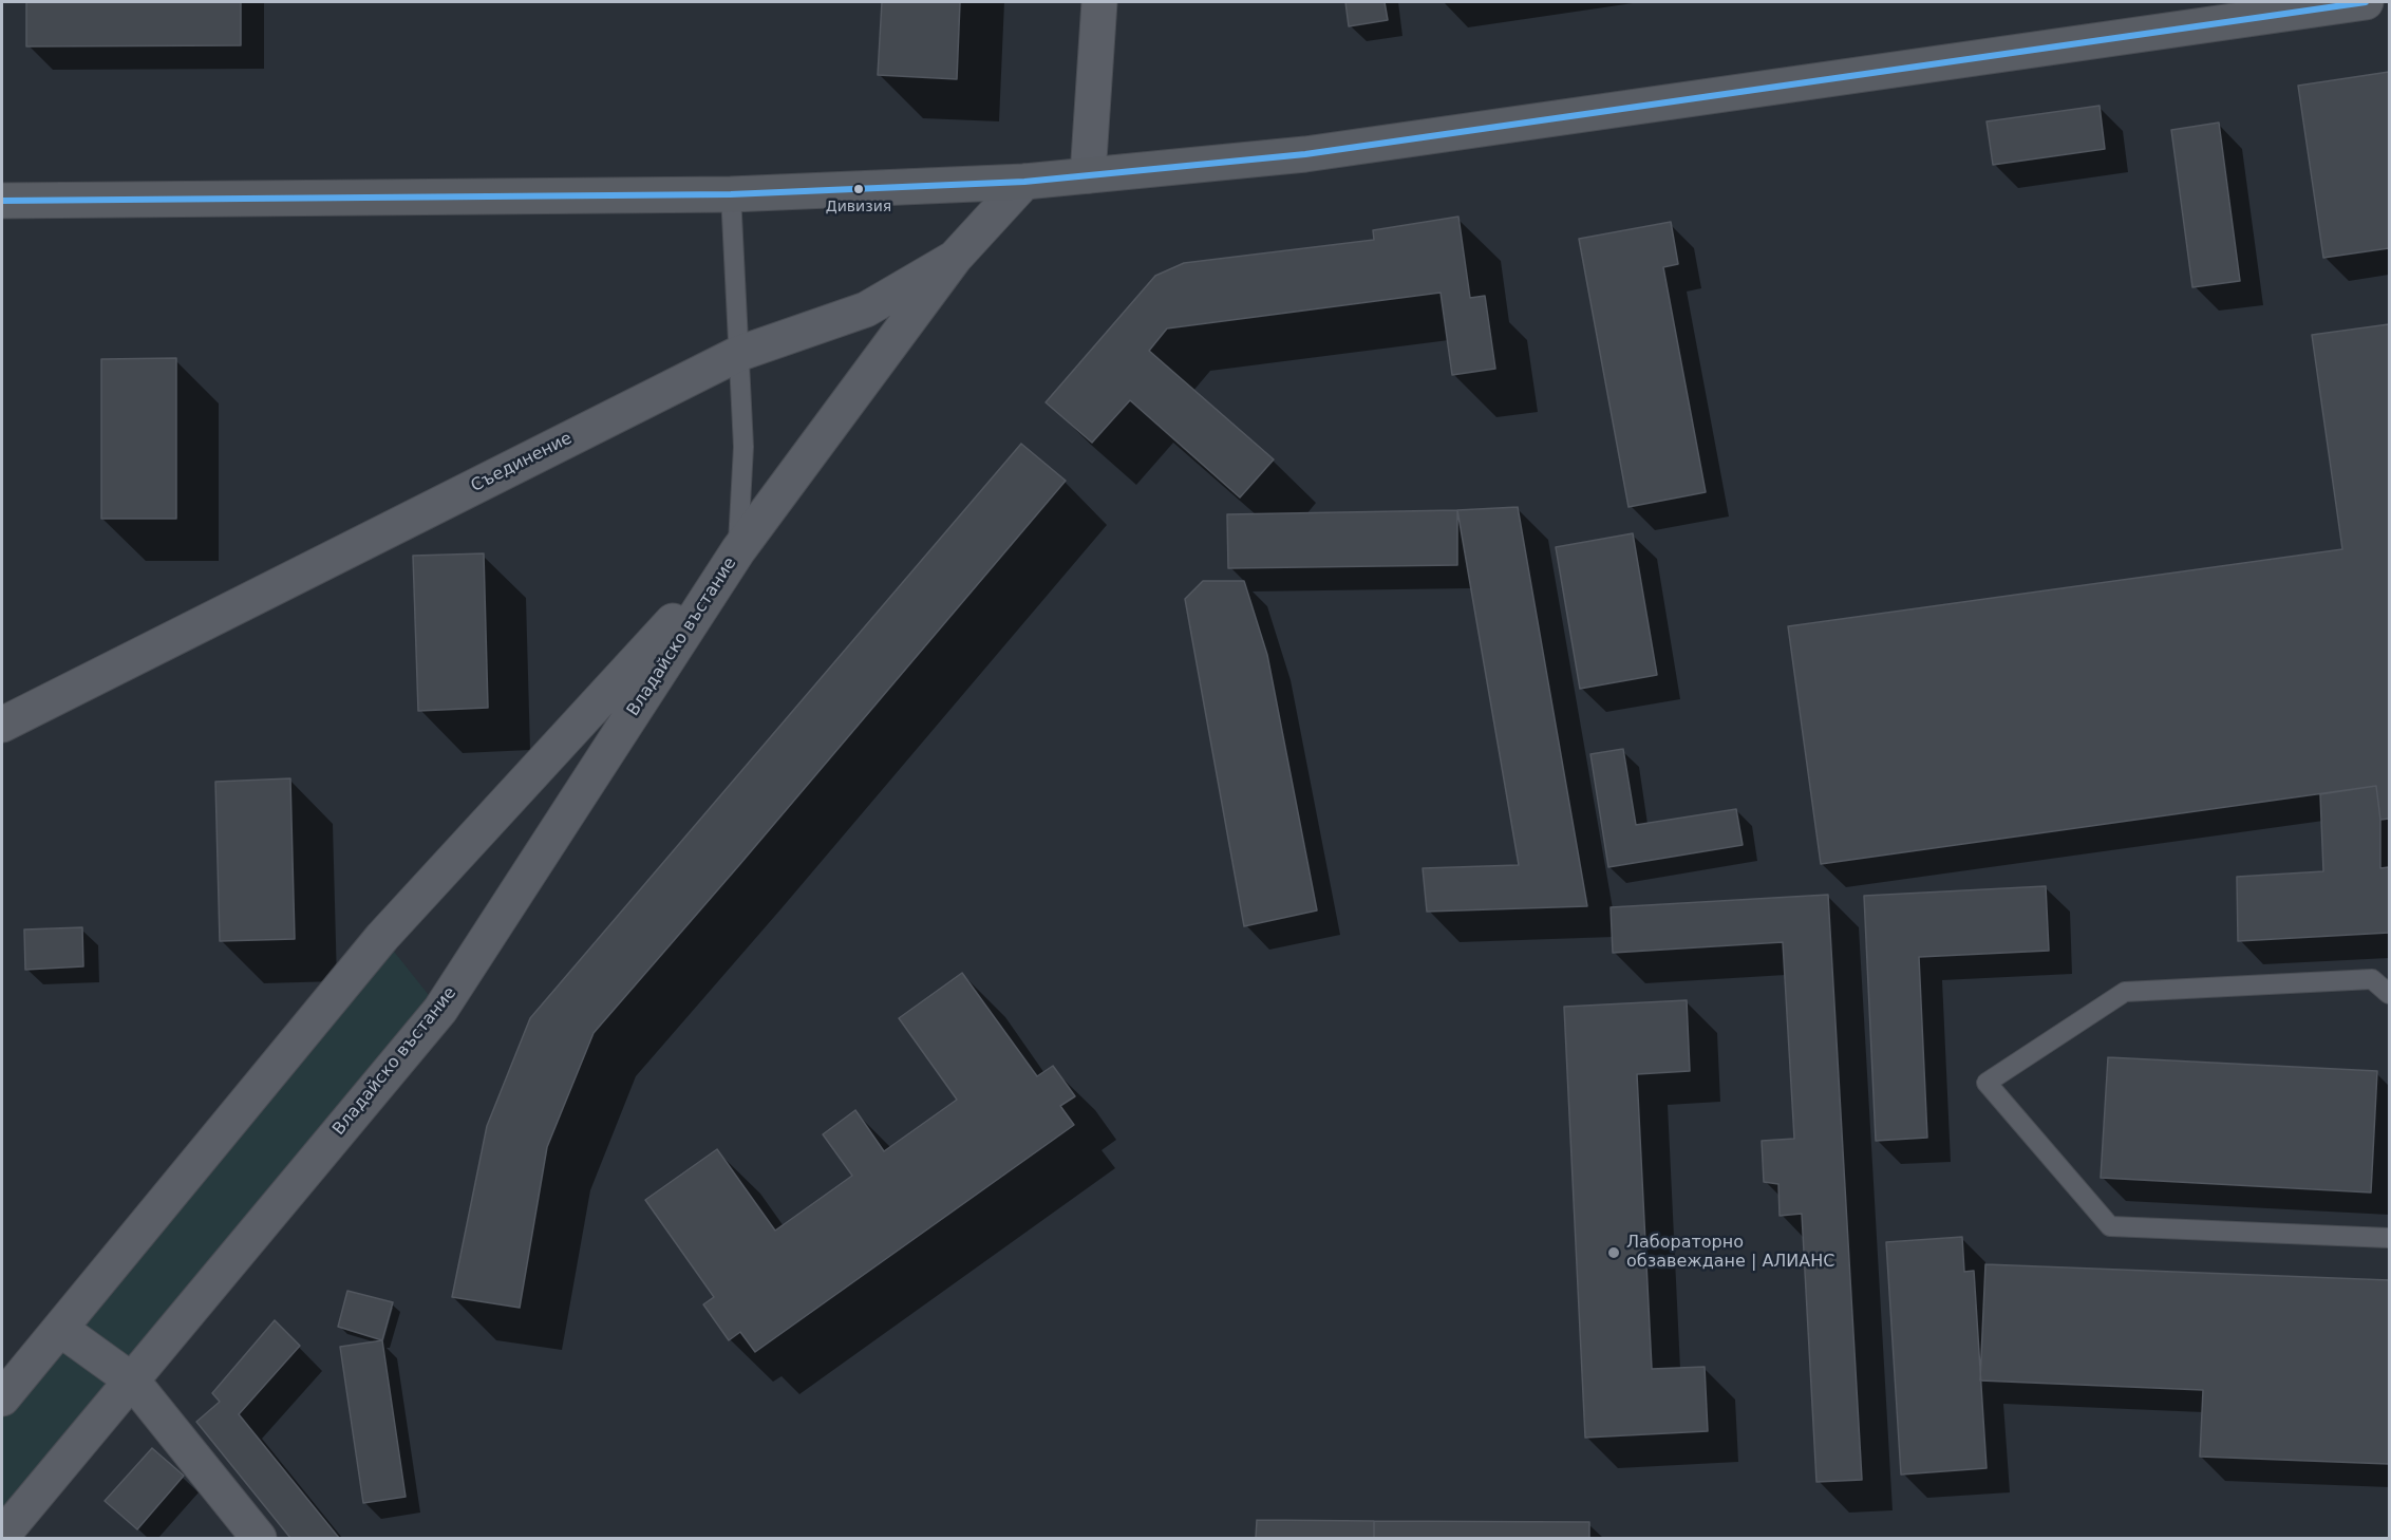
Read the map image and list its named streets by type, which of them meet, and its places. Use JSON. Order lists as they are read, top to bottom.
{
  "streets": {
    "street": ["Съединение", "Владайско въстание"]
  },
  "crossings": [
    ["Съединение", "Владайско въстание"]
  ],
  "places": ["Дивизия", "Лабораторно обзавеждане | АЛИАНС"]
}
